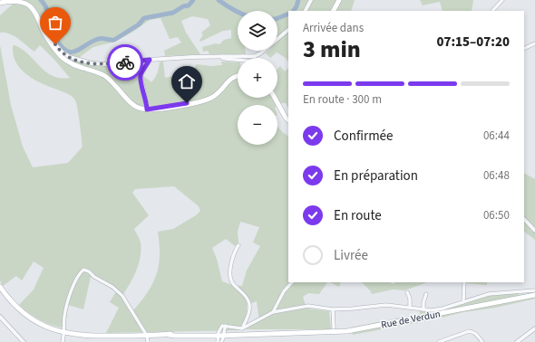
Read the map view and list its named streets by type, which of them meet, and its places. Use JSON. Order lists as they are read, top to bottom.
{
  "streets": {
    "main road": ["Rue de Verdun"]
  },
  "page": {
    "map_buttons": ["+", "−"],
    "heading": ["3 min", "Arrivée dans", "07:15–07:20"],
    "bar": "En route · 300 m",
    "list": [
      ["Confirmée", "06:44"],
      ["En préparation", "06:48"],
      ["En route", "06:50"],
      "Livrée"
    ]
  }
}
